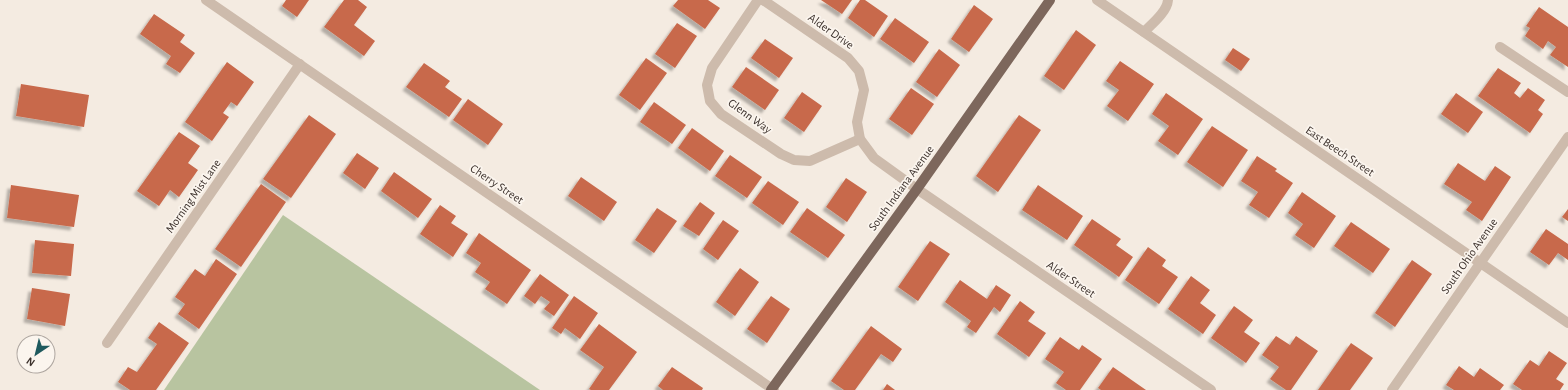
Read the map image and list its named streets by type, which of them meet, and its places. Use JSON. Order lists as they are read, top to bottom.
{
  "streets": {
    "main road": ["South Indiana Avenue"],
    "street": [
      "Alder Drive",
      "Glenn Way",
      "East Beech Street",
      "Cherry Street",
      "Morning Mist Lane",
      "South Ohio Avenue",
      "Alder Street"
    ]
  },
  "crossings": [
    ["Alder Drive", "Glenn Way"],
    ["Alder Drive", "South Indiana Avenue"],
    ["Alder Drive", "Alder Street"],
    ["East Beech Street", "South Ohio Avenue"],
    ["Cherry Street", "South Indiana Avenue"],
    ["Cherry Street", "Morning Mist Lane"],
    ["South Indiana Avenue", "Alder Street"]
  ],
  "north": "bottom left"
}
